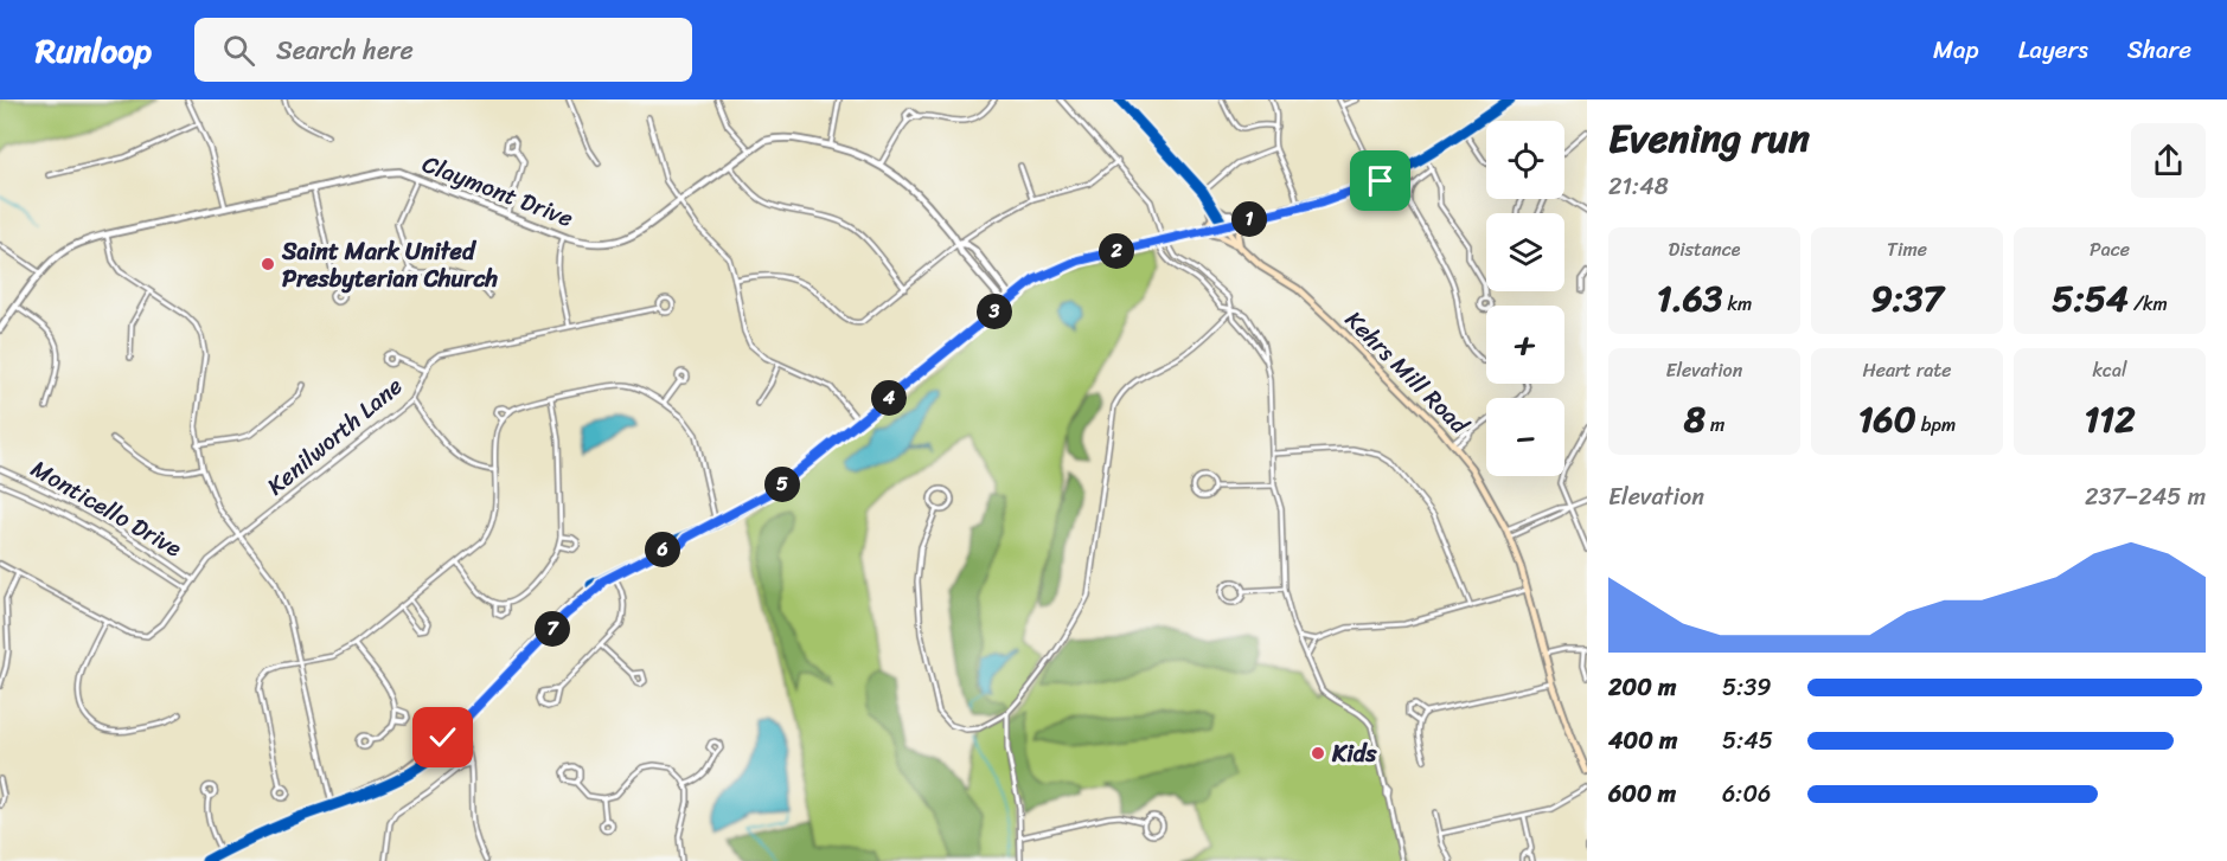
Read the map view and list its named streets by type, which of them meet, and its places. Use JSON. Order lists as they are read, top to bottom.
{
  "streets": {
    "main road": ["Kehrs Mill Road"],
    "street": ["Claymont Drive", "Kenilworth Lane", "Monticello Drive"]
  },
  "crossings": [
    ["Kenilworth Lane", "Monticello Drive"]
  ],
  "places": ["Saint Mark United Presbyterian Church", "Kids"],
  "page": {
    "header": "Runloop",
    "search": "Search here",
    "nav": ["Map", "Layers", "Share"],
    "heading": ["Evening run", "21:48"],
    "map_buttons": ["+", "−"],
    "pins": [
      "1",
      "2",
      "3",
      "4",
      "5",
      "6",
      "7"
    ],
    "stats": [
      ["Distance", "1.63 km"],
      ["Time", "9:37"],
      ["Pace", "5:54 /km"],
      ["Elevation", "8 m"],
      ["Heart rate", "160 bpm"],
      ["kcal", "112"]
    ],
    "chart": ["Elevation", "237–245 m"],
    "list": [
      {
        "name": "200 m",
        "note": "5:39"
      },
      {
        "name": "400 m",
        "note": "5:45"
      },
      {
        "name": "600 m",
        "note": "6:06"
      }
    ]
  }
}
